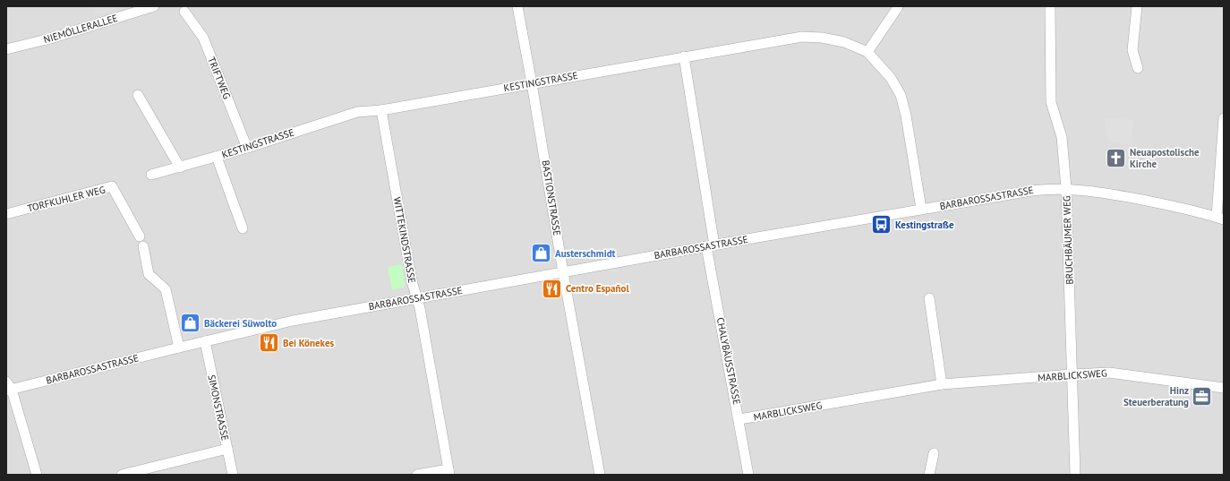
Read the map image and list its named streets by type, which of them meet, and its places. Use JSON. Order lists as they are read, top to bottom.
{
  "streets": {
    "street": [
      "NIEMÖLLERALLEE",
      "TRIFTWEG",
      "KESTINGSTRASSE",
      "BASTIONSTRASSE",
      "BARBAROSSASTRASSE",
      "TORFKUHLER WEG",
      "WITTEKINDSTRASSE",
      "BRUCHBÄUMER WEG",
      "CHALYBÄUSSTRASSE",
      "MARBLICKSWEG",
      "SIMONSTRASSE"
    ]
  },
  "crossings": [
    ["TRIFTWEG", "KESTINGSTRASSE"],
    ["KESTINGSTRASSE", "BASTIONSTRASSE"],
    ["KESTINGSTRASSE", "BARBAROSSASTRASSE"],
    ["KESTINGSTRASSE", "WITTEKINDSTRASSE"],
    ["KESTINGSTRASSE", "CHALYBÄUSSTRASSE"],
    ["BASTIONSTRASSE", "BARBAROSSASTRASSE"],
    ["BARBAROSSASTRASSE", "WITTEKINDSTRASSE"],
    ["BARBAROSSASTRASSE", "BRUCHBÄUMER WEG"],
    ["BARBAROSSASTRASSE", "CHALYBÄUSSTRASSE"],
    ["BARBAROSSASTRASSE", "SIMONSTRASSE"],
    ["BRUCHBÄUMER WEG", "MARBLICKSWEG"],
    ["CHALYBÄUSSTRASSE", "MARBLICKSWEG"]
  ],
  "places": {
    "church": ["Neuapostolische Kirche"],
    "bus stop": ["Kestingstraße"],
    "shop": ["Austerschmidt", "Bäckerei Süwolto"],
    "restaurant": ["Centro Español", "Bei Könekes"],
    "office": ["Hinz Steuerberatung"]
  }
}
